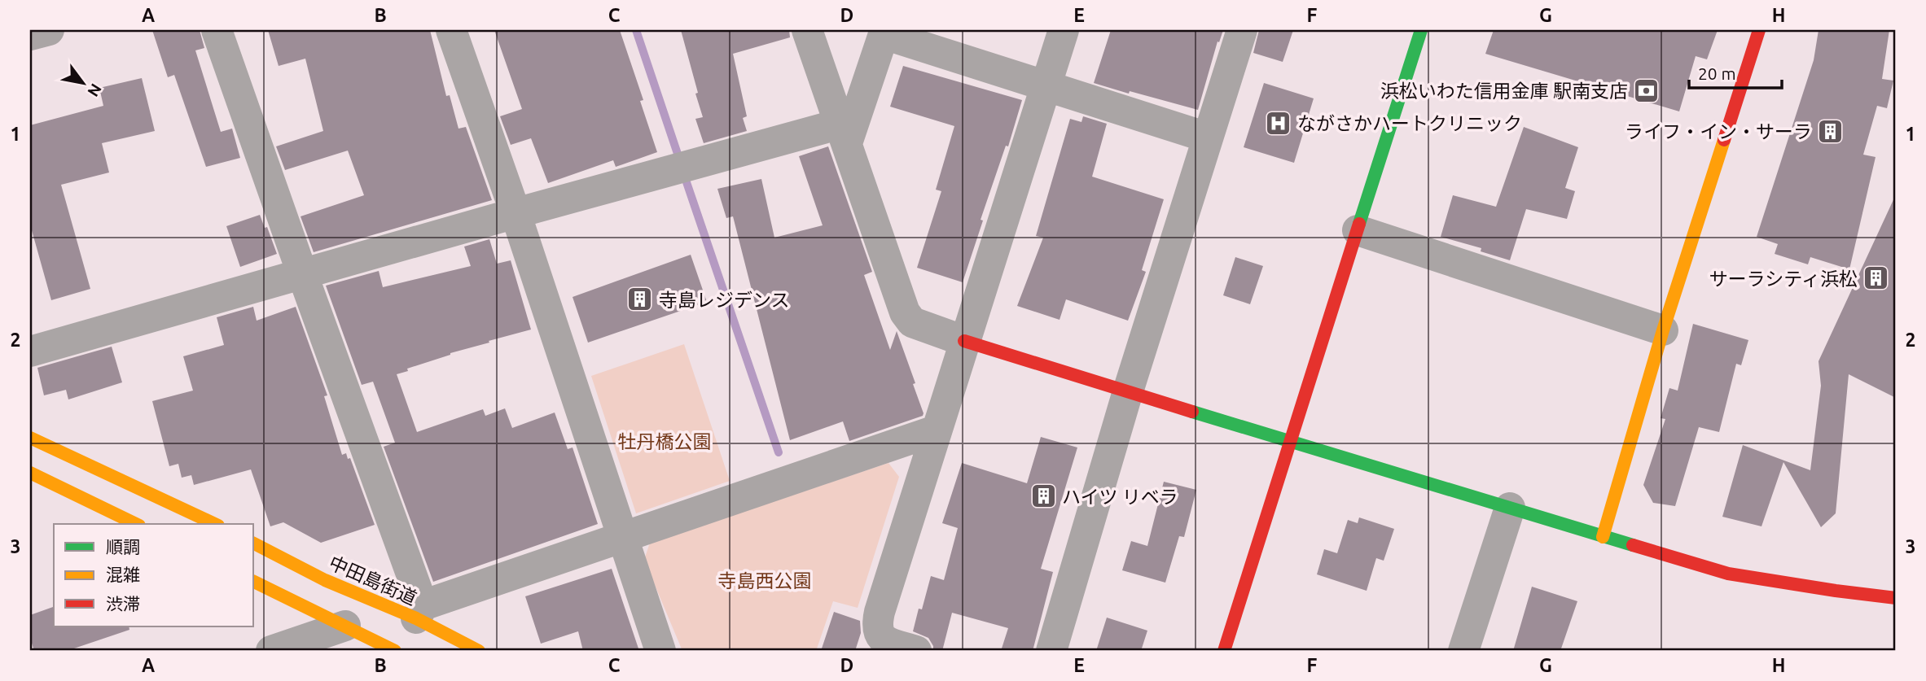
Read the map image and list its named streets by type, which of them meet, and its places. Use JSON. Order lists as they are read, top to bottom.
{
  "streets": {
    "street": ["中田島街道"]
  },
  "parks": ["牡丹橋公園", "寺島西公園"],
  "places": {
    "bank": ["浜松いわた信用金庫 駅南支店"],
    "hospital": ["ながさかハートクリニック"],
    "building": [
      "ライフ・イン・サーラ",
      "サーラシティ浜松",
      "寺島レジデンス",
      "ハイツ リベラ"
    ]
  },
  "legend": ["順調", "混雑", "渋滞"],
  "scale_bar": "20 m",
  "north": "bottom right",
  "grid": {
    "columns": [
      "A",
      "B",
      "C",
      "D",
      "E",
      "F",
      "G",
      "H"
    ],
    "rows": ["1", "2", "3"]
  }
}
